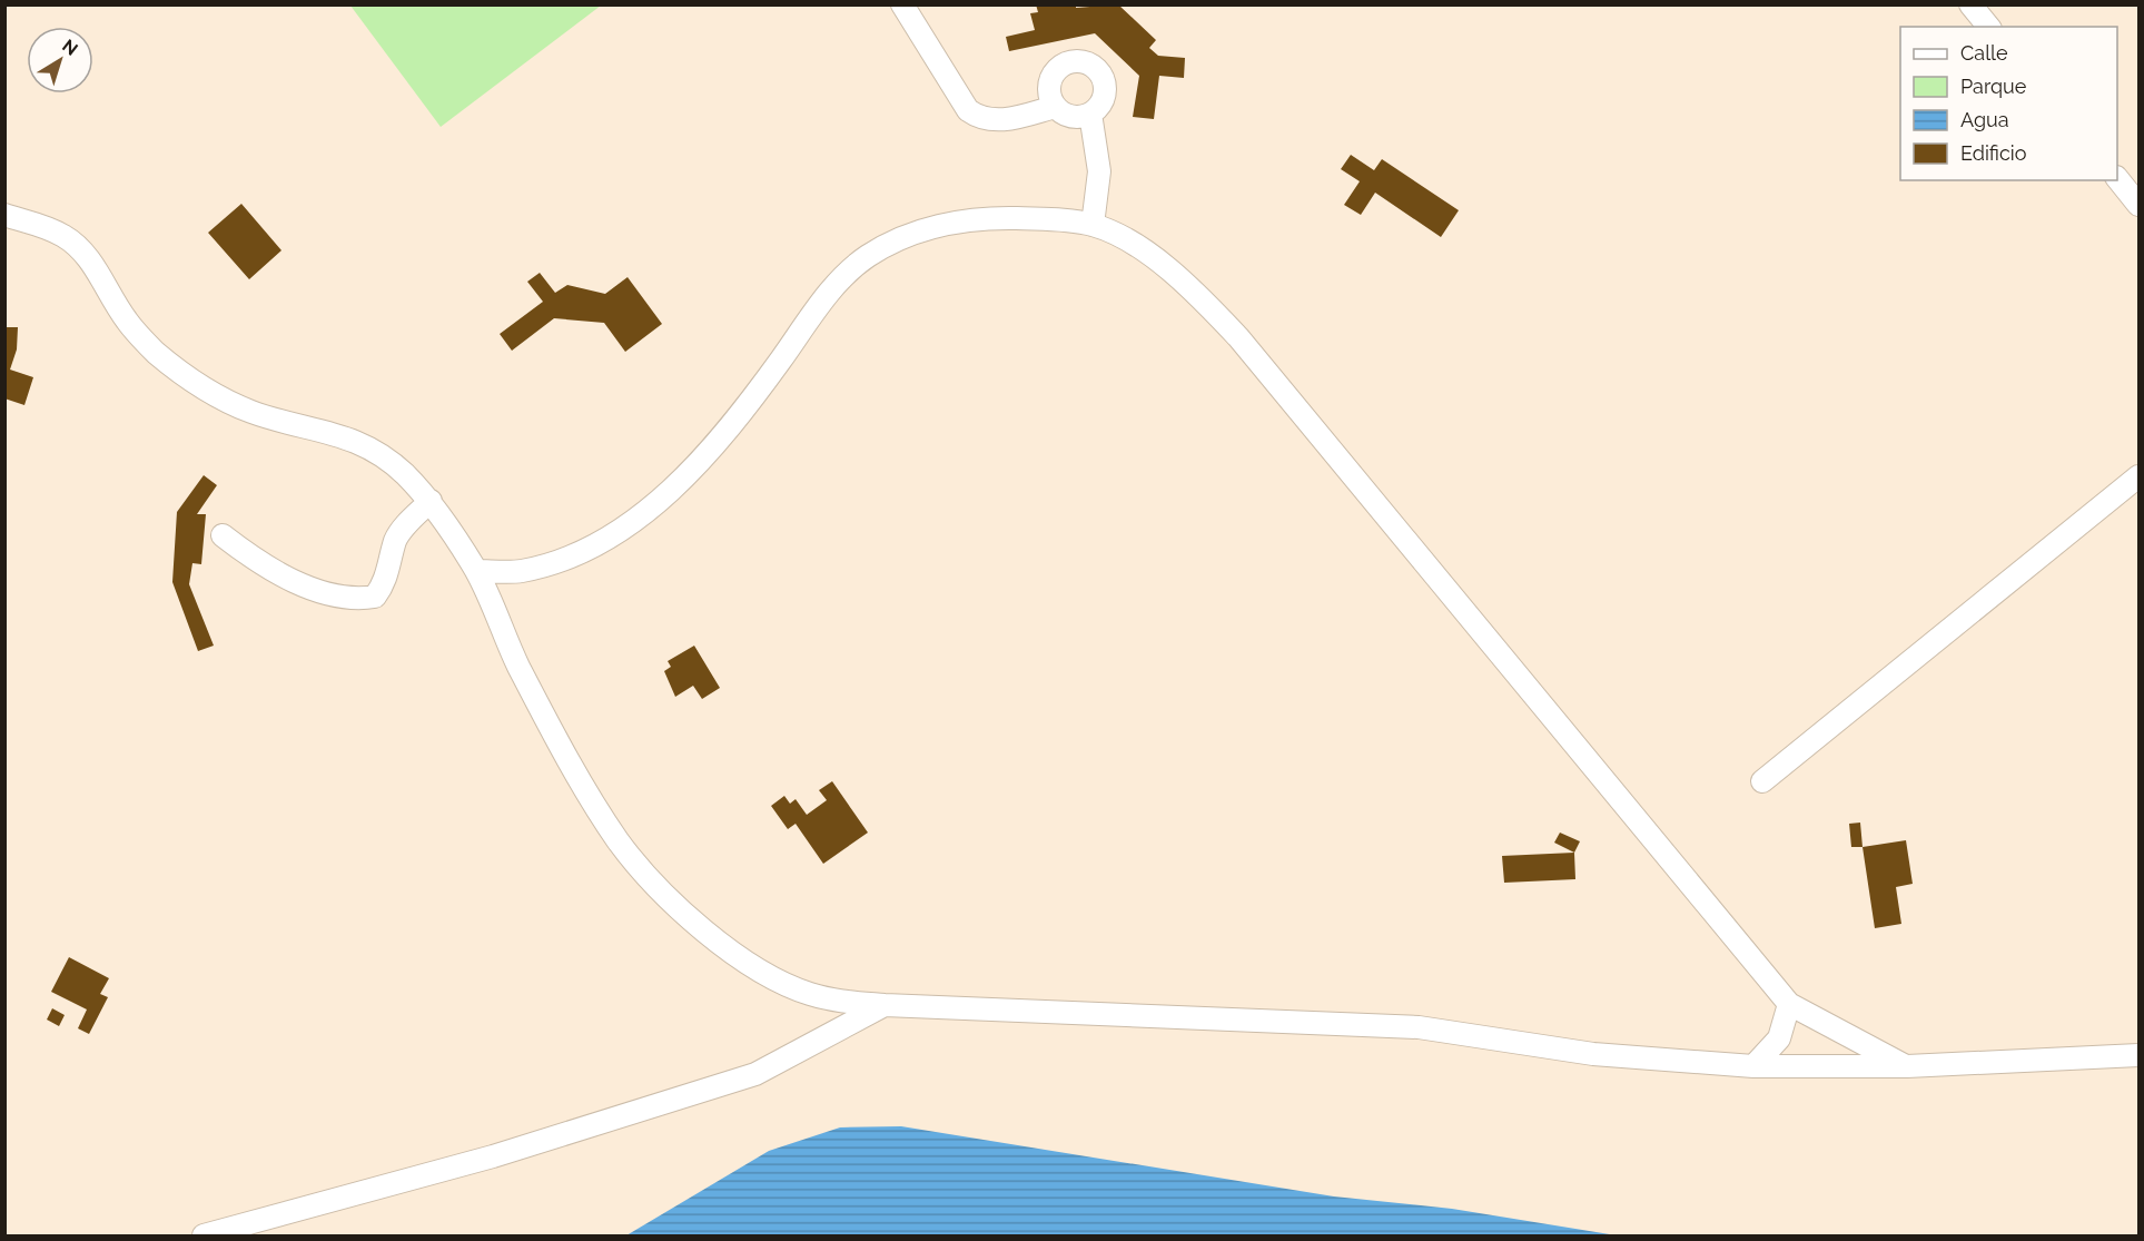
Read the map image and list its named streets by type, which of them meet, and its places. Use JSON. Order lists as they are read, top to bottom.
{
  "legend": [
    "Calle",
    "Parque",
    "Agua",
    "Edificio"
  ],
  "north": "top right"
}
